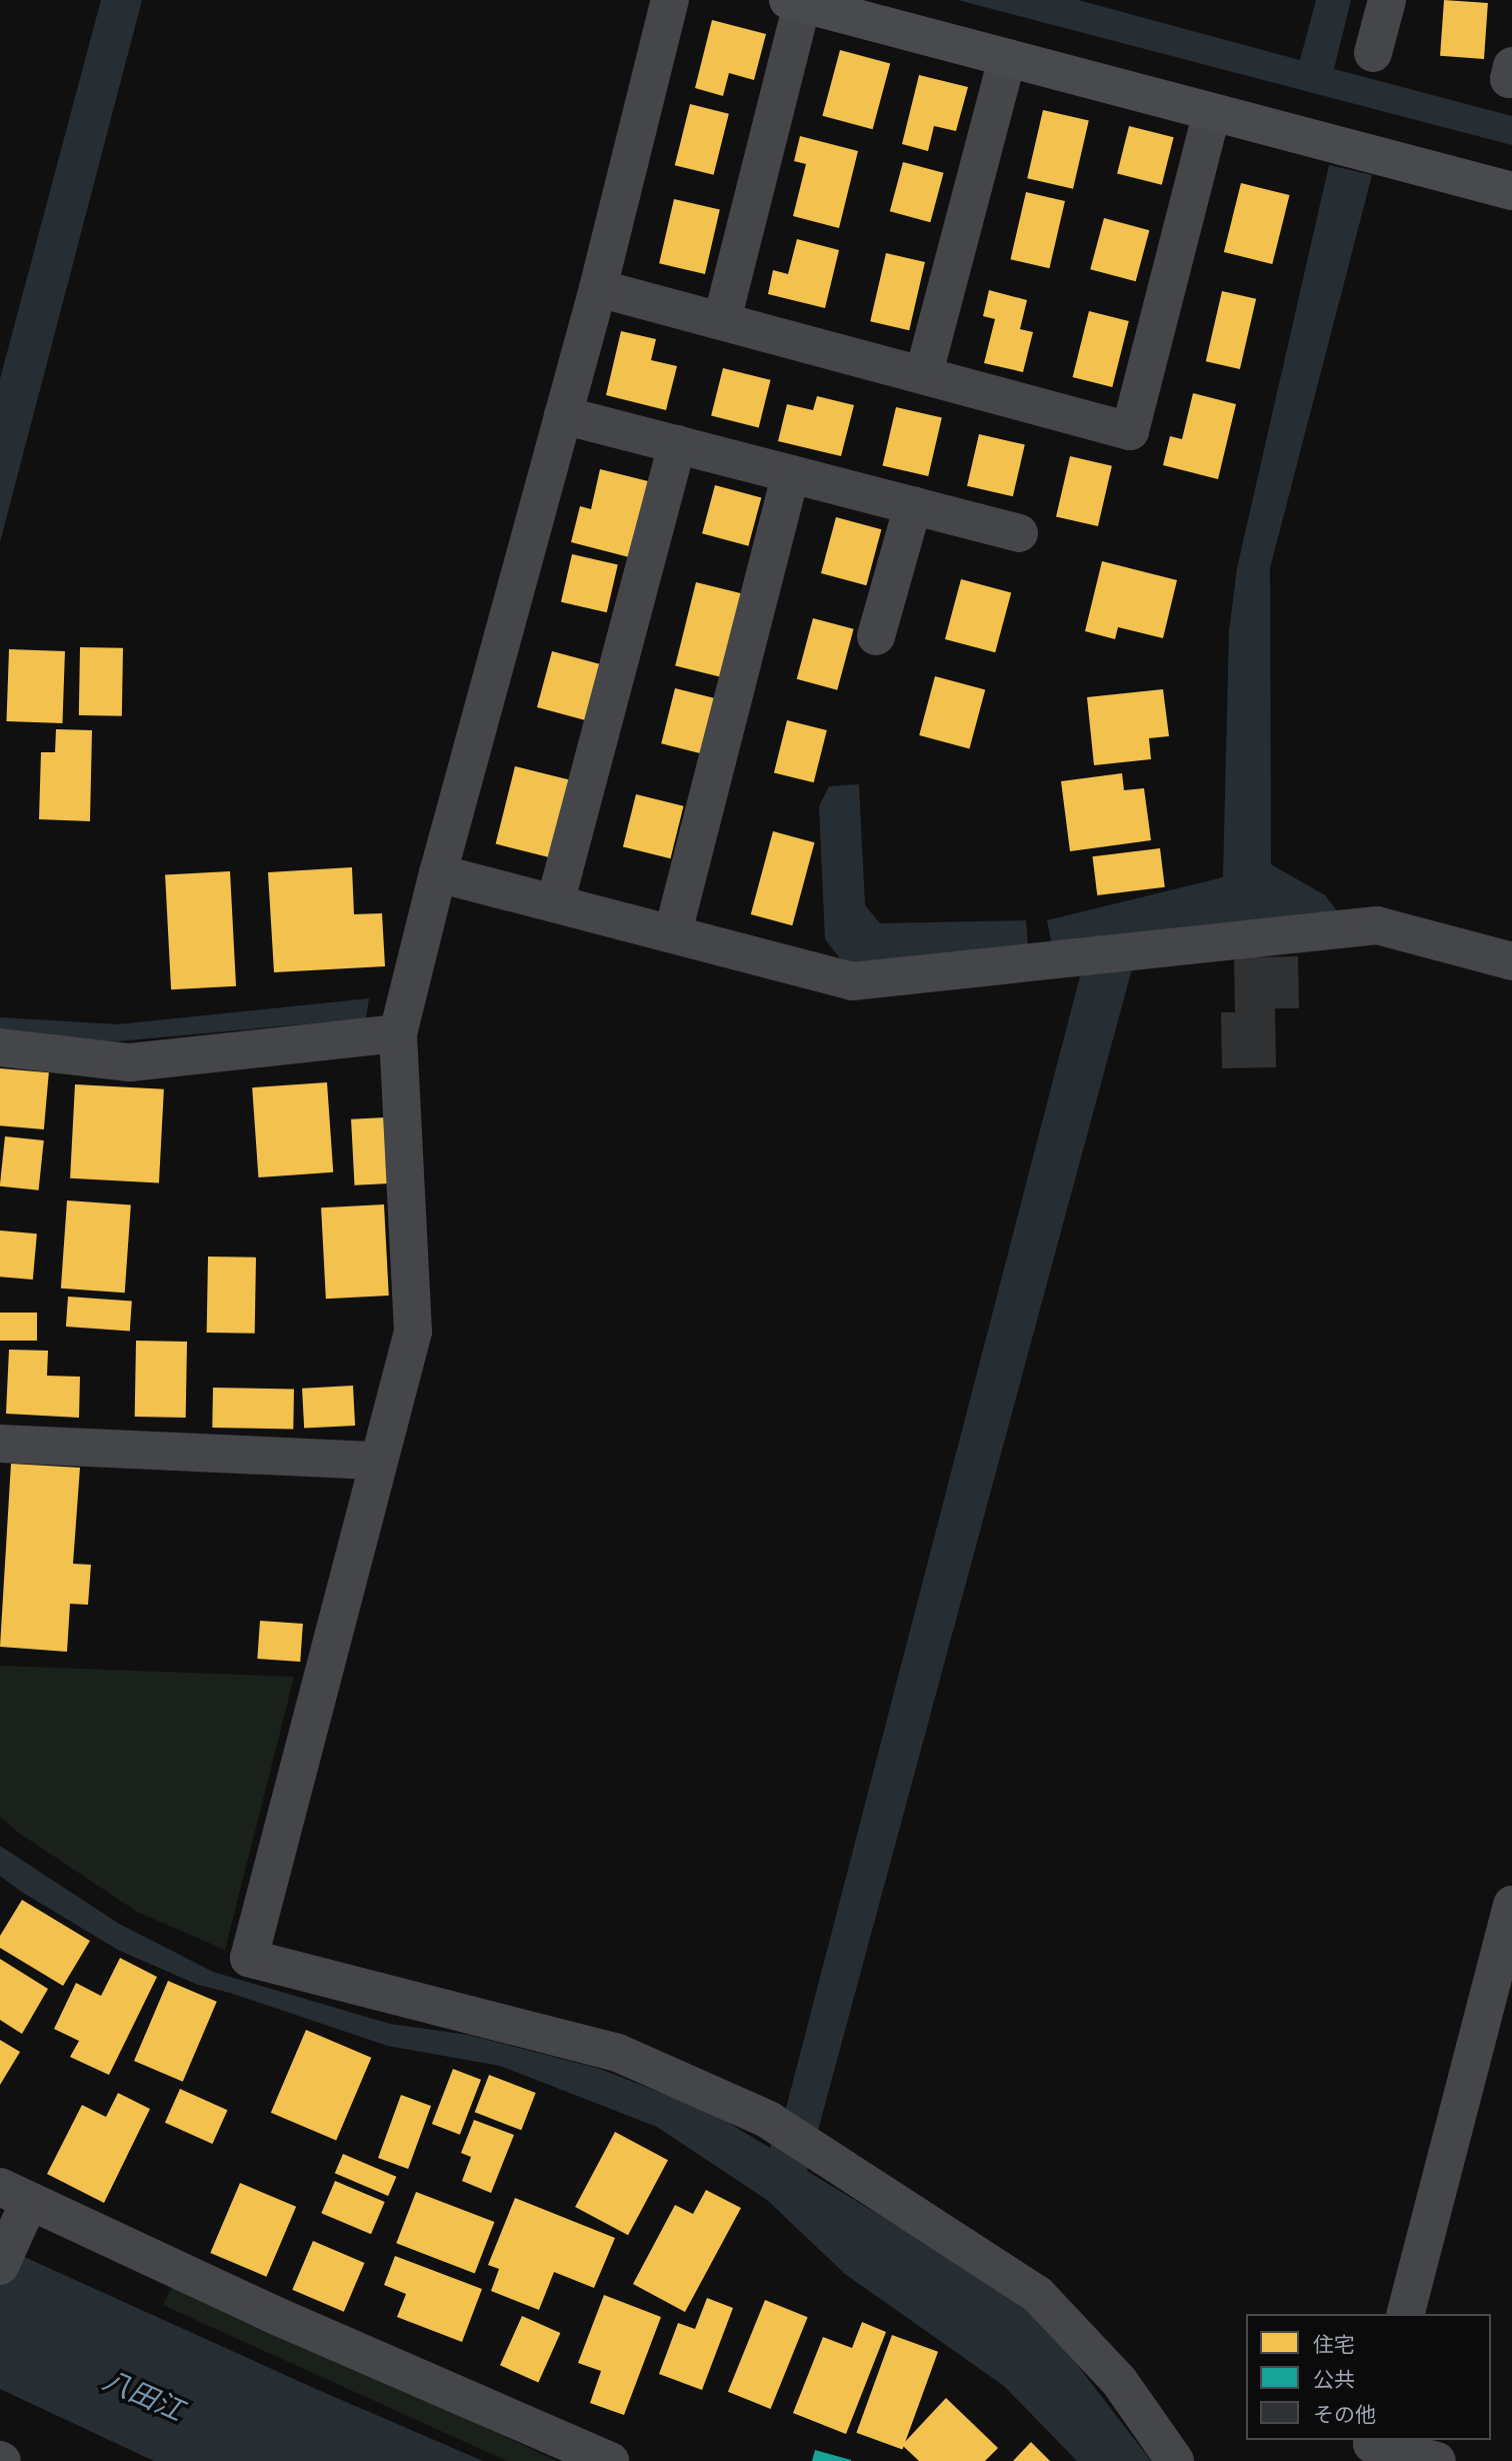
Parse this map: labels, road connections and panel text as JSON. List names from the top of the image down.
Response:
{
  "water": ["八田江"],
  "legend": ["住宅", "公共", "その他"]
}
